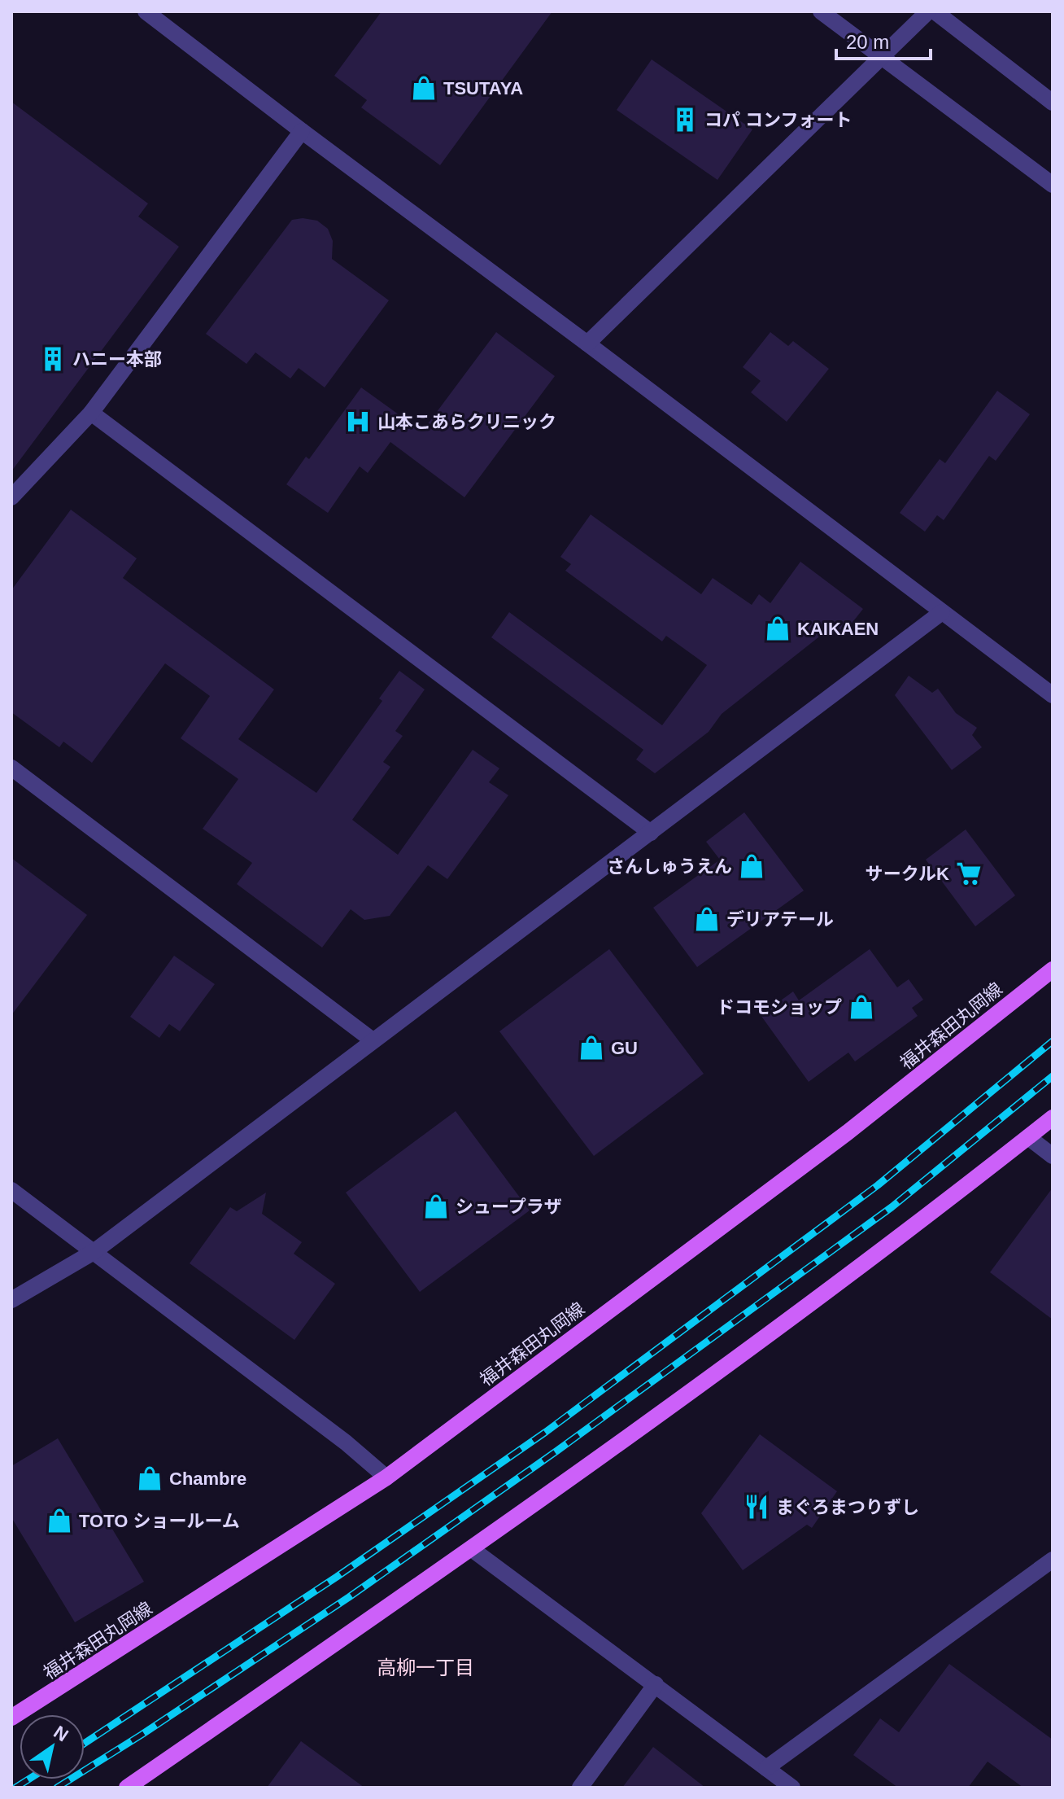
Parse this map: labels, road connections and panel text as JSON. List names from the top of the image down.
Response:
{
  "streets": {
    "main road": ["福井森田丸岡線"]
  },
  "districts": ["高柳一丁目"],
  "places": {
    "shop": [
      "TSUTAYA",
      "KAIKAEN",
      "さんしゅうえん",
      "デリアテール",
      "ドコモショップ",
      "GU",
      "シュープラザ",
      "Chambre",
      "TOTO ショールーム"
    ],
    "building": ["コパ コンフォート", "ハニー本部"],
    "hospital": ["山本こあらクリニック"],
    "supermarket": ["サークルK"],
    "restaurant": ["まぐろまつりずし"]
  },
  "scale_bar": "20 m",
  "north": "top right"
}
